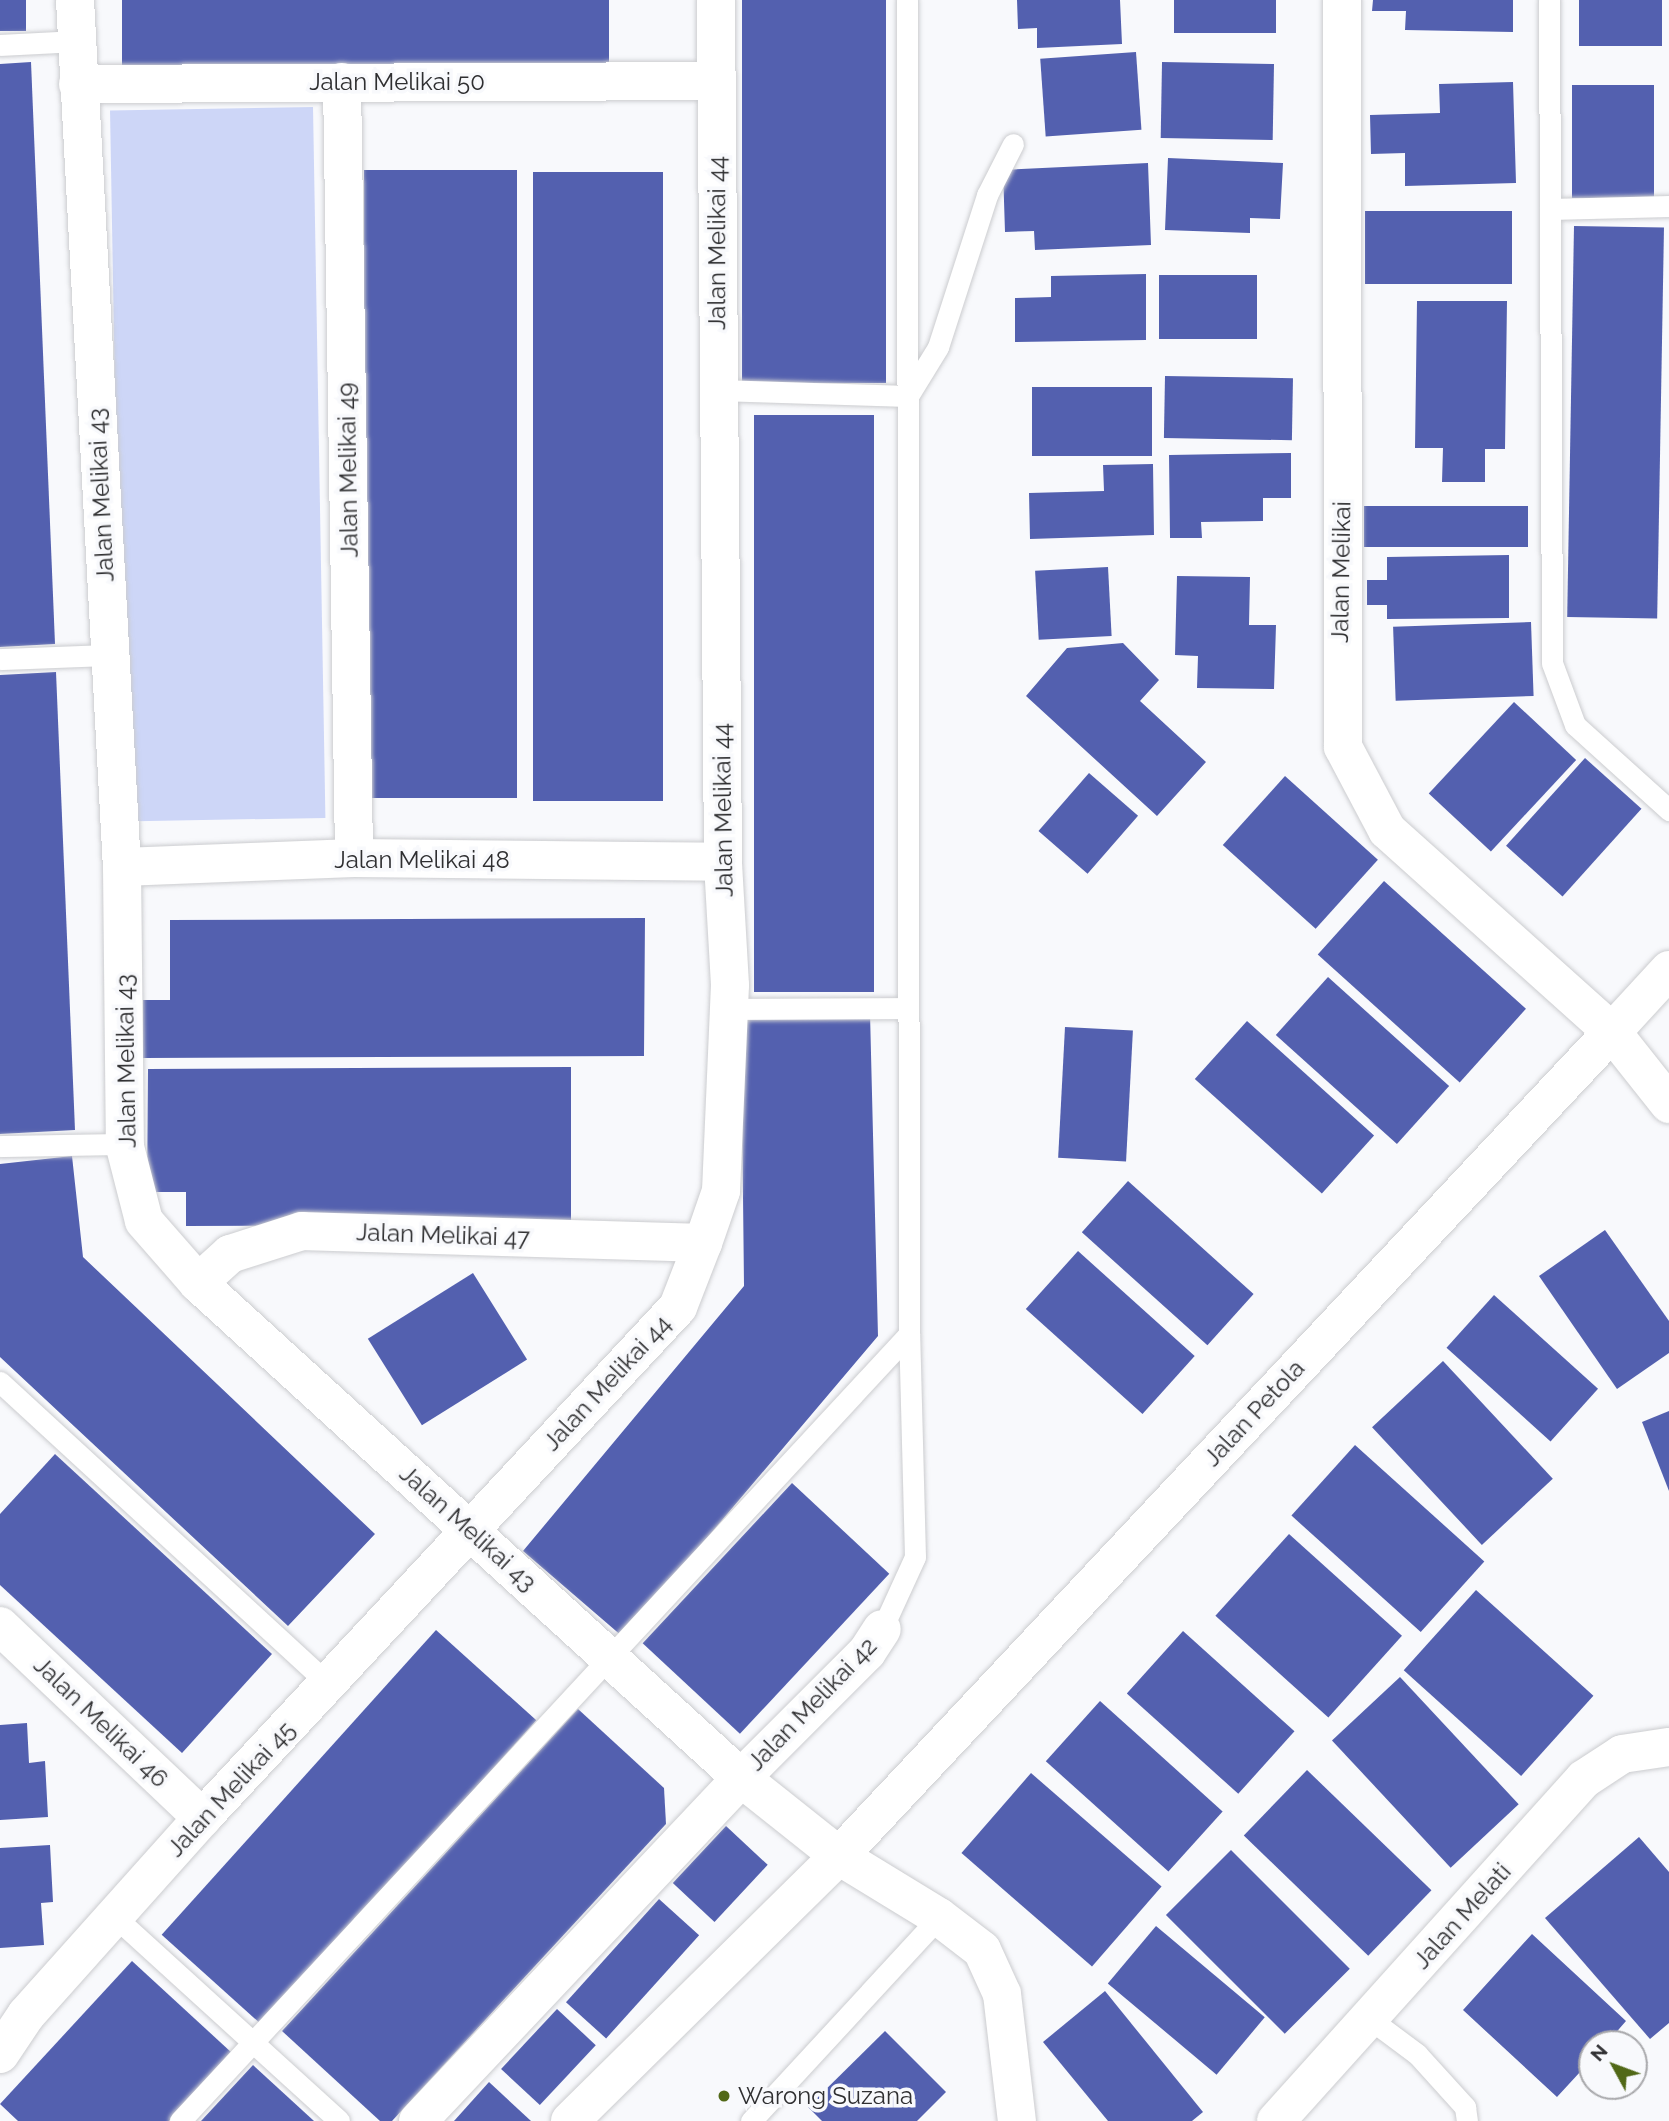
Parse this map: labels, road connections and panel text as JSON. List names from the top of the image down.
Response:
{
  "streets": {
    "street": [
      "Jalan Melikai 50",
      "Jalan Melikai 44",
      "Jalan Melikai 49",
      "Jalan Melikai 43",
      "Jalan Melikai",
      "Jalan Melikai 48",
      "Jalan Melikai 47",
      "Jalan Petola",
      "Jalan Melikai 42",
      "Jalan Melikai 46",
      "Jalan Melikai 45",
      "Jalan Melati"
    ]
  },
  "crossings": [
    ["Jalan Melikai 50", "Jalan Melikai 44"],
    ["Jalan Melikai 50", "Jalan Melikai 49"],
    ["Jalan Melikai 50", "Jalan Melikai 43"],
    ["Jalan Melikai 44", "Jalan Melikai 43"],
    ["Jalan Melikai 44", "Jalan Melikai 48"],
    ["Jalan Melikai 44", "Jalan Melikai 47"],
    ["Jalan Melikai 44", "Jalan Melikai 45"],
    ["Jalan Melikai 49", "Jalan Melikai 48"],
    ["Jalan Melikai 43", "Jalan Melikai 48"],
    ["Jalan Melikai 43", "Jalan Melikai 47"],
    ["Jalan Melikai 43", "Jalan Petola"],
    ["Jalan Melikai 43", "Jalan Melikai 42"],
    ["Jalan Melikai 43", "Jalan Melikai 45"],
    ["Jalan Melikai", "Jalan Petola"],
    ["Jalan Melikai 46", "Jalan Melikai 45"]
  ],
  "places": ["Warong Suzana"],
  "north": "top left"
}
